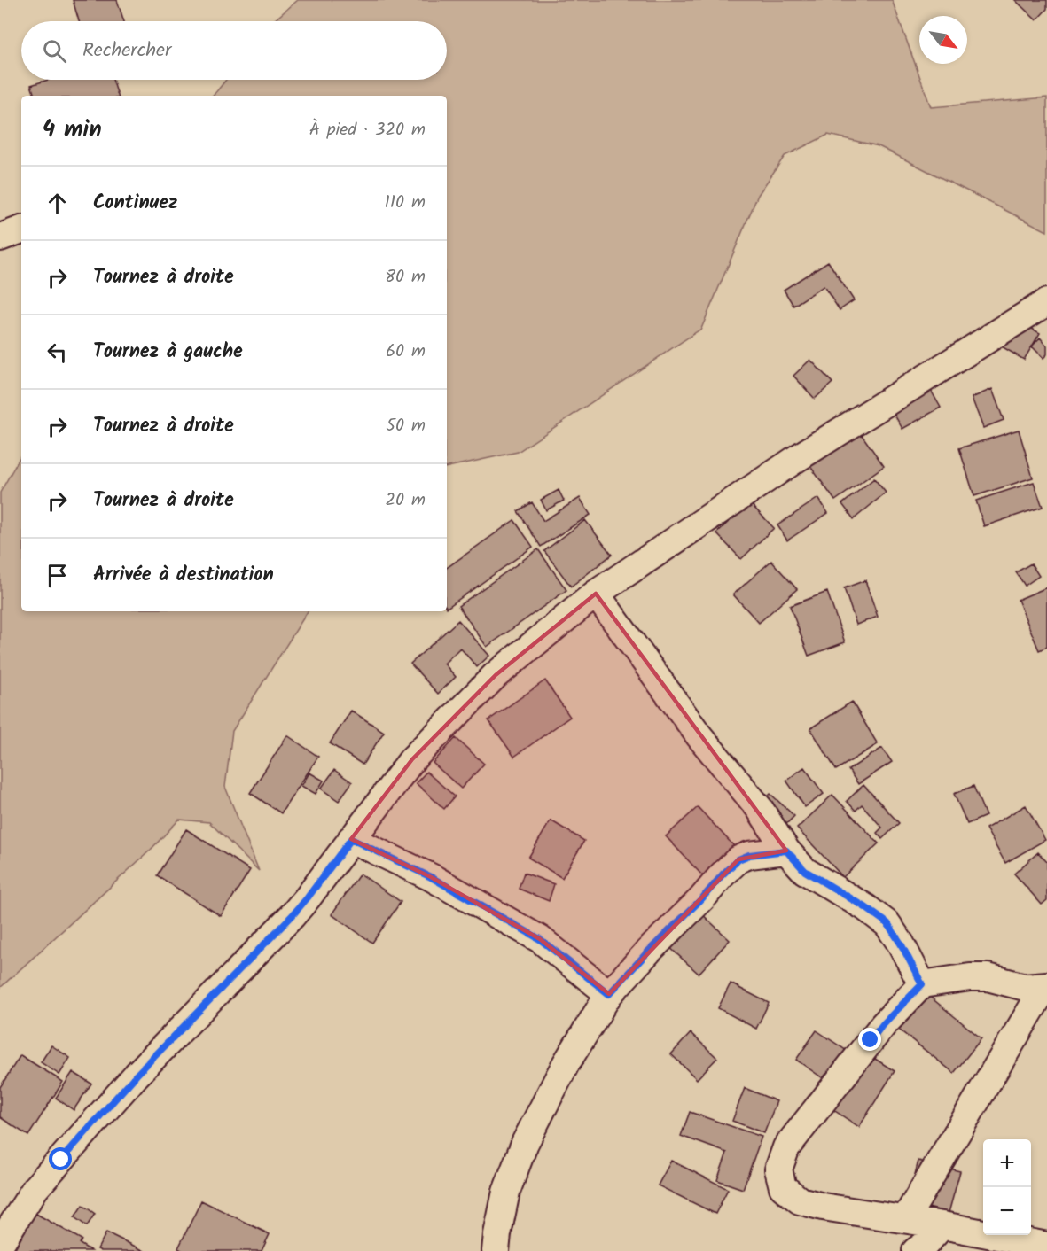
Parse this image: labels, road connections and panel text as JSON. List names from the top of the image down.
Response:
{
  "north": "bottom right",
  "page": {
    "search": "Rechercher",
    "heading": ["4 min", "À pied · 320 m"],
    "list": [
      ["Continuez", "110 m"],
      ["Tournez à droite", "80 m"],
      ["Tournez à gauche", "60 m"],
      ["Tournez à droite", "50 m"],
      ["Tournez à droite", "20 m"],
      "Arrivée à destination"
    ],
    "map_buttons": ["+", "−"]
  }
}
